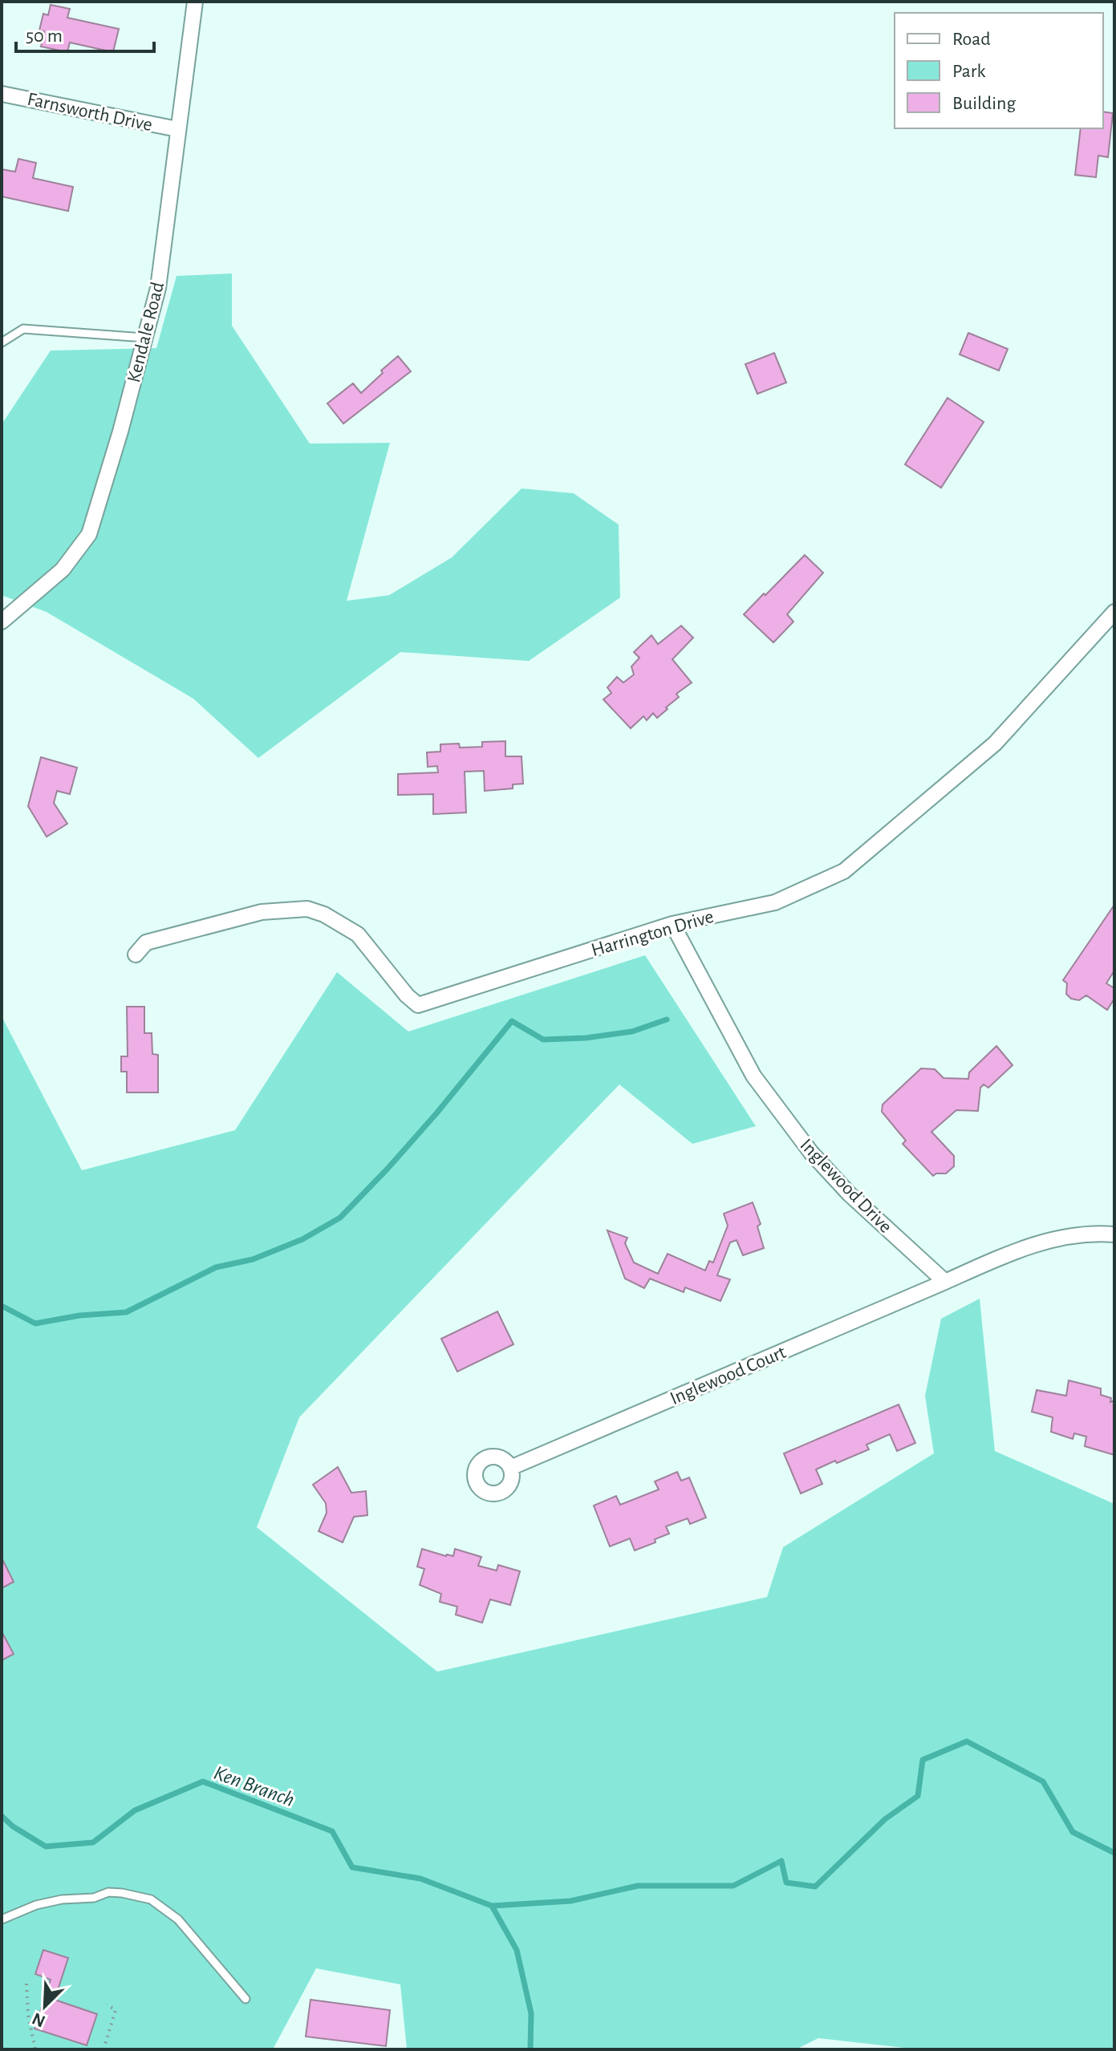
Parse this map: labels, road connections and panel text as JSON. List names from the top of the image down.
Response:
{
  "streets": {
    "street": [
      "Farnsworth Drive",
      "Kendale Road",
      "Harrington Drive",
      "Inglewood Drive",
      "Inglewood Court"
    ]
  },
  "crossings": [
    ["Farnsworth Drive", "Kendale Road"],
    ["Harrington Drive", "Inglewood Drive"],
    ["Inglewood Drive", "Inglewood Court"]
  ],
  "water": ["Ken Branch"],
  "legend": ["Road", "Park", "Building"],
  "scale_bar": "50 m",
  "north": "bottom left"
}
